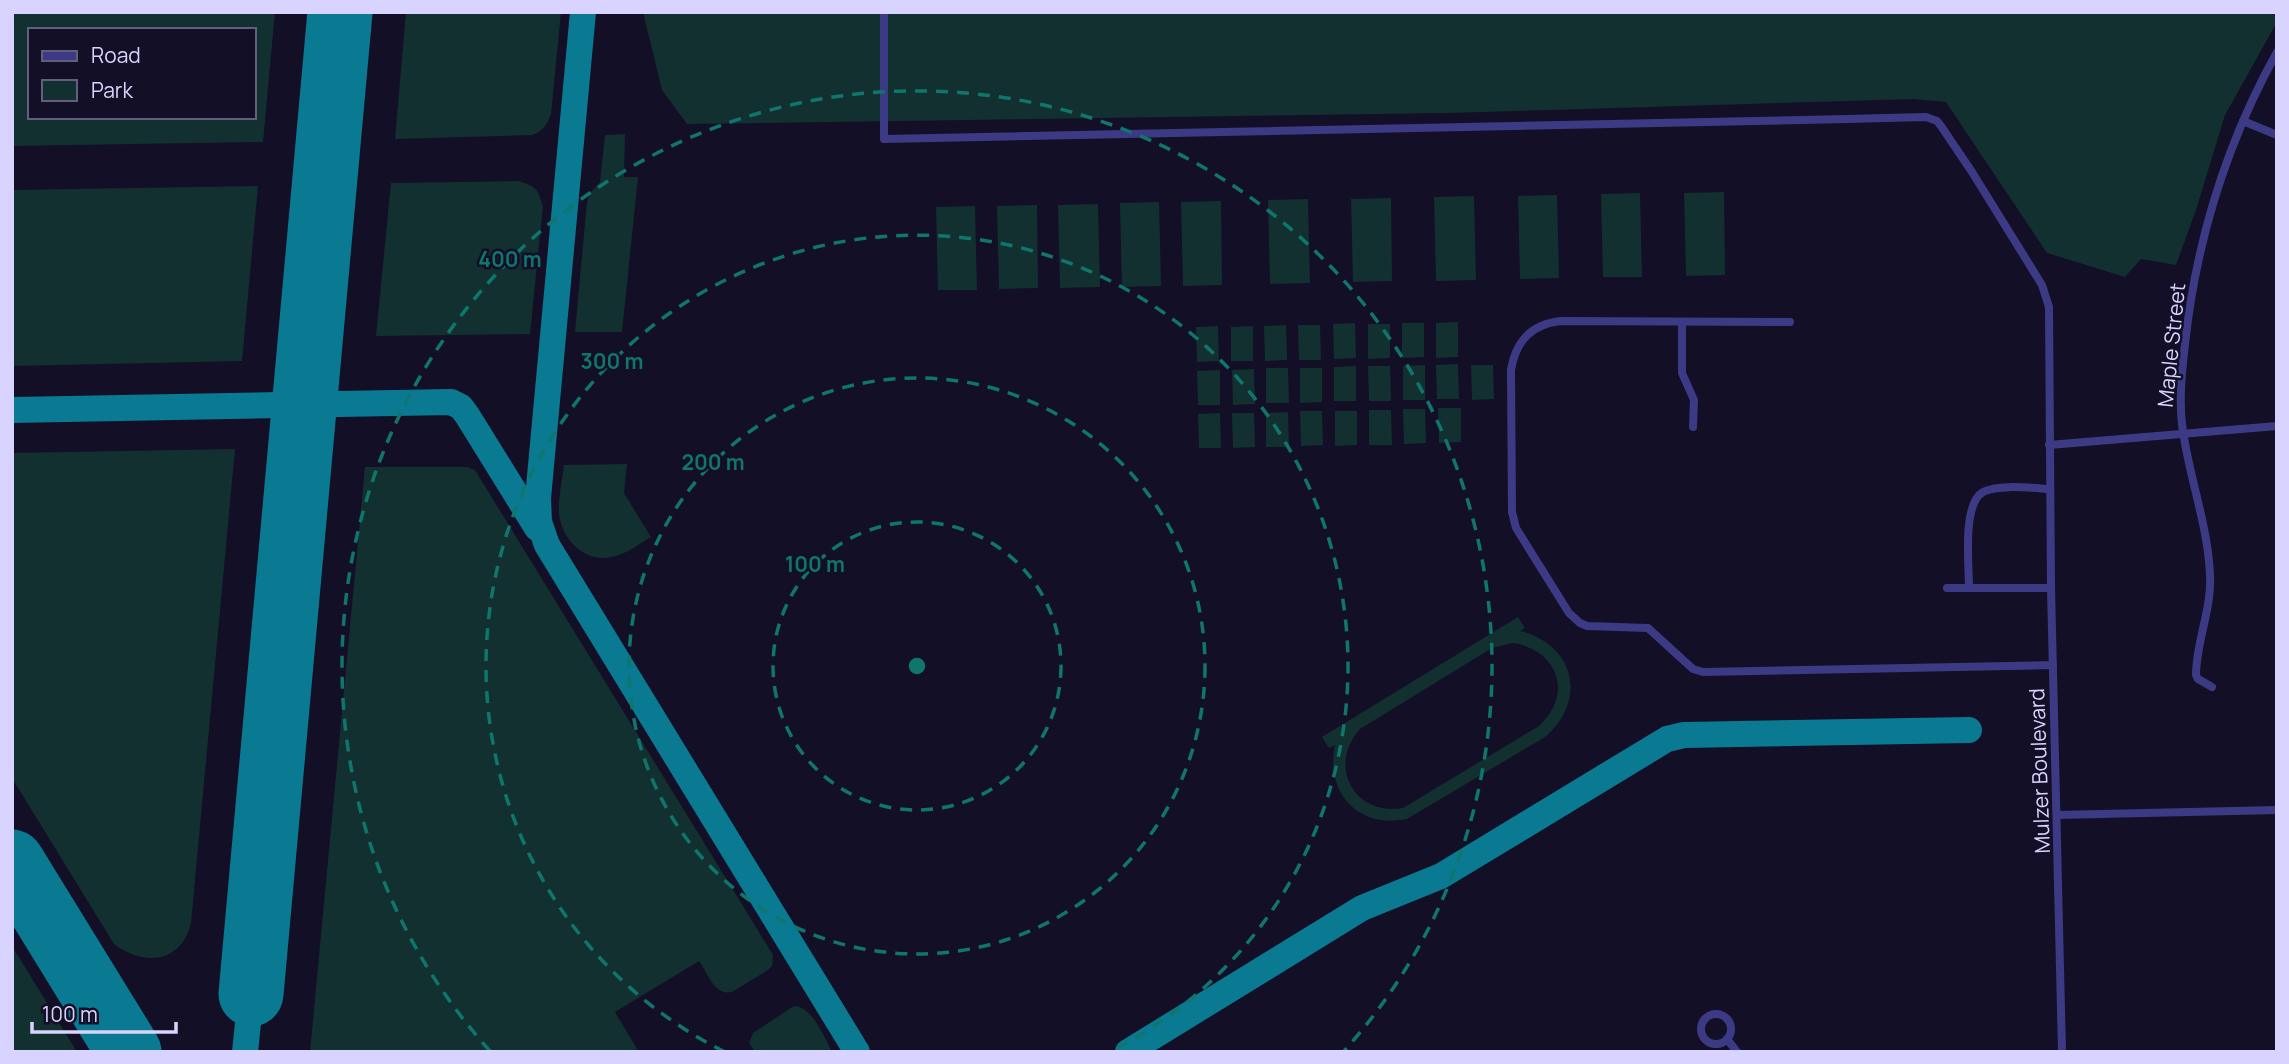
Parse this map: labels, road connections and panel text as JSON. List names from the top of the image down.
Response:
{
  "streets": {
    "street": ["Maple Street", "Mulzer Boulevard"]
  },
  "legend": ["Road", "Park"],
  "scale_bar": "100 m",
  "rings": [
    "400 m",
    "300 m",
    "200 m",
    "100 m"
  ]
}
